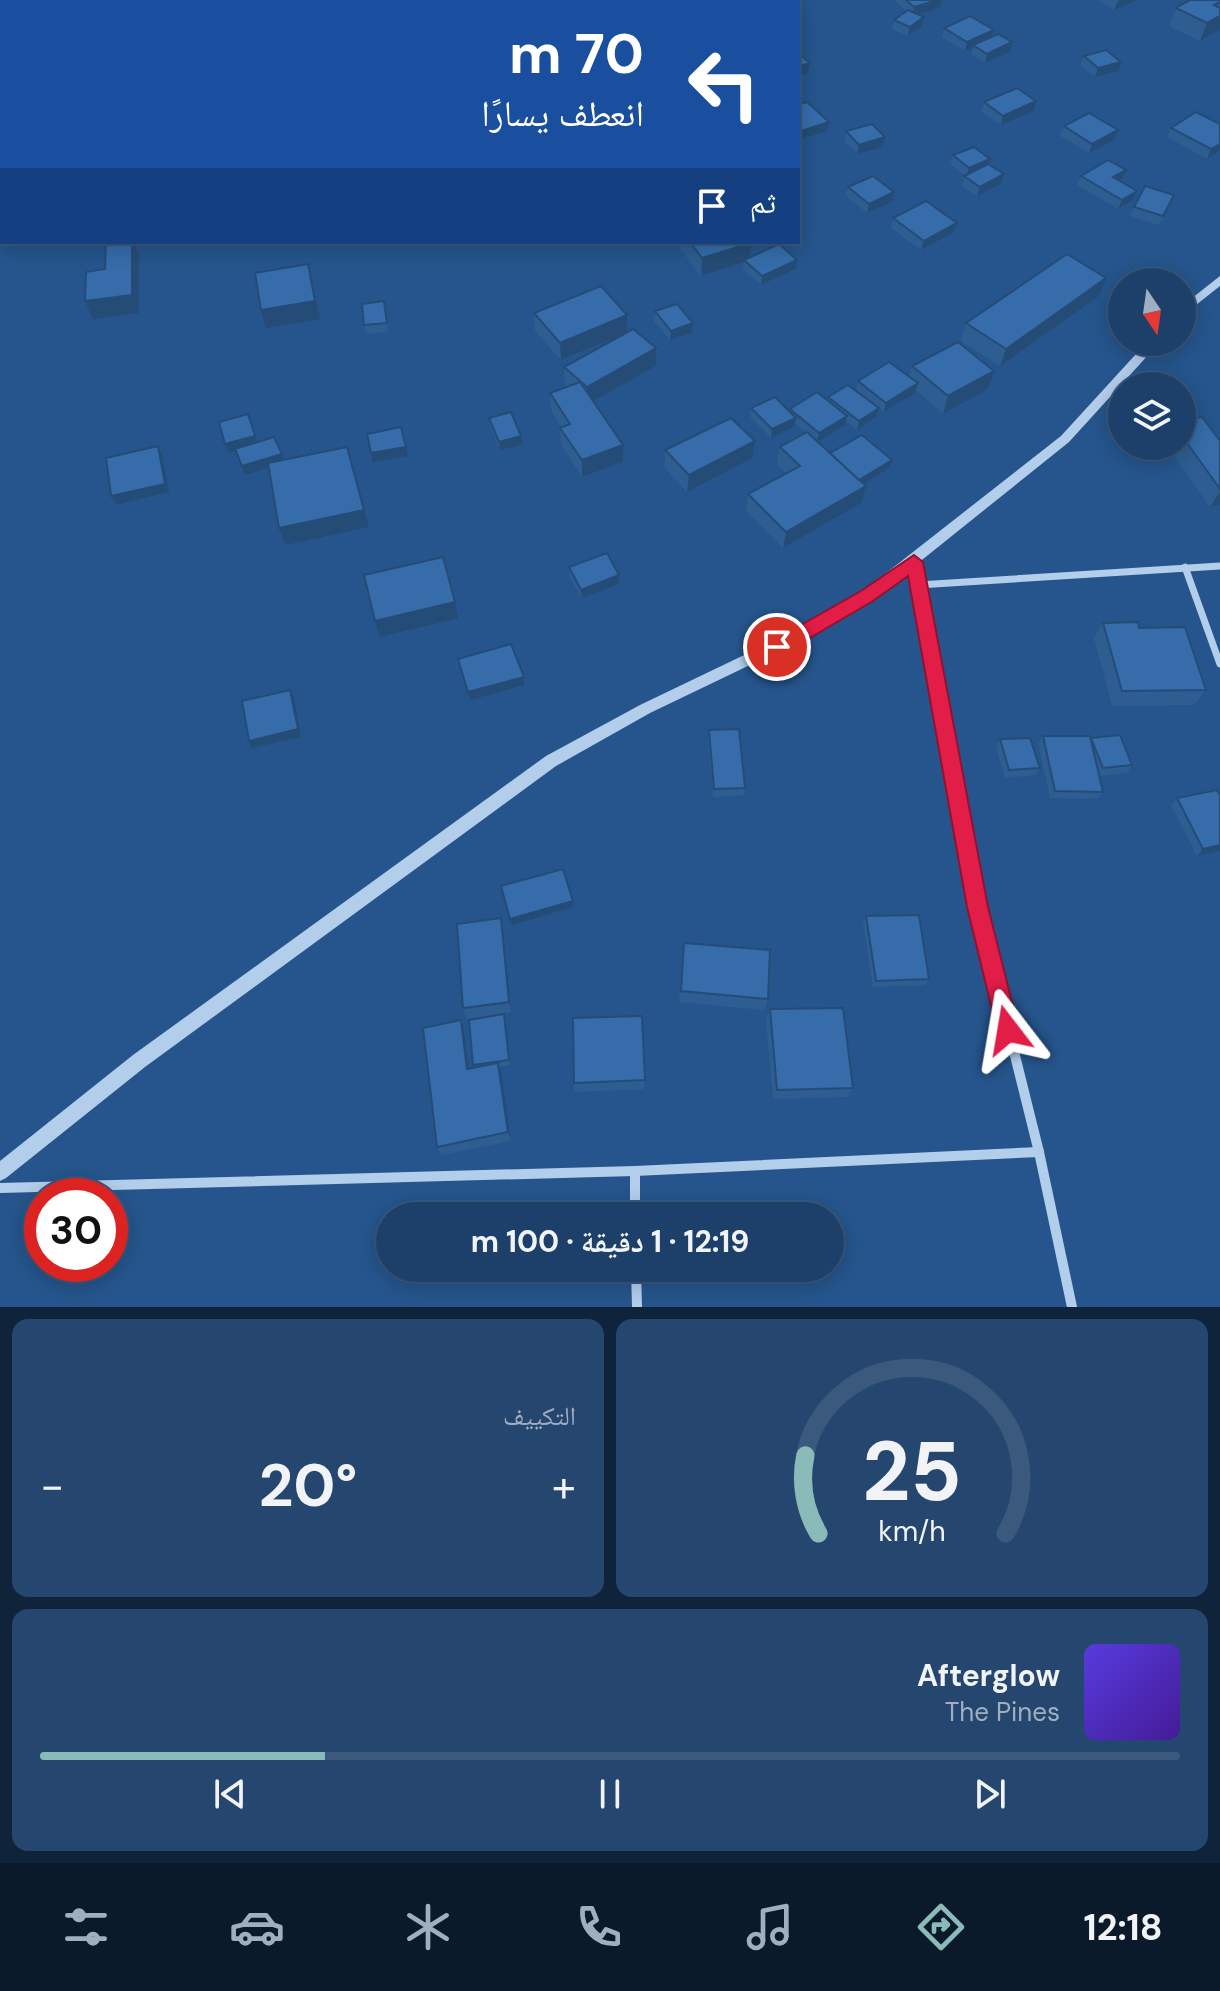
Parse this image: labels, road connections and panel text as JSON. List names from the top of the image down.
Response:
{
  "north": "bottom",
  "page": {
    "turn": ["70 m", "انعطف يسارًا"],
    "then": "ثم",
    "limit": "30",
    "trip": "12:19 · 1 دقيقة · 100 m",
    "tile": "التكييف",
    "heat": ["−", "20°", "+"],
    "song": ["Afterglow", "The Pines"],
    "tabs": "12:18",
    "gauge": ["25", "km/h"]
  }
}
